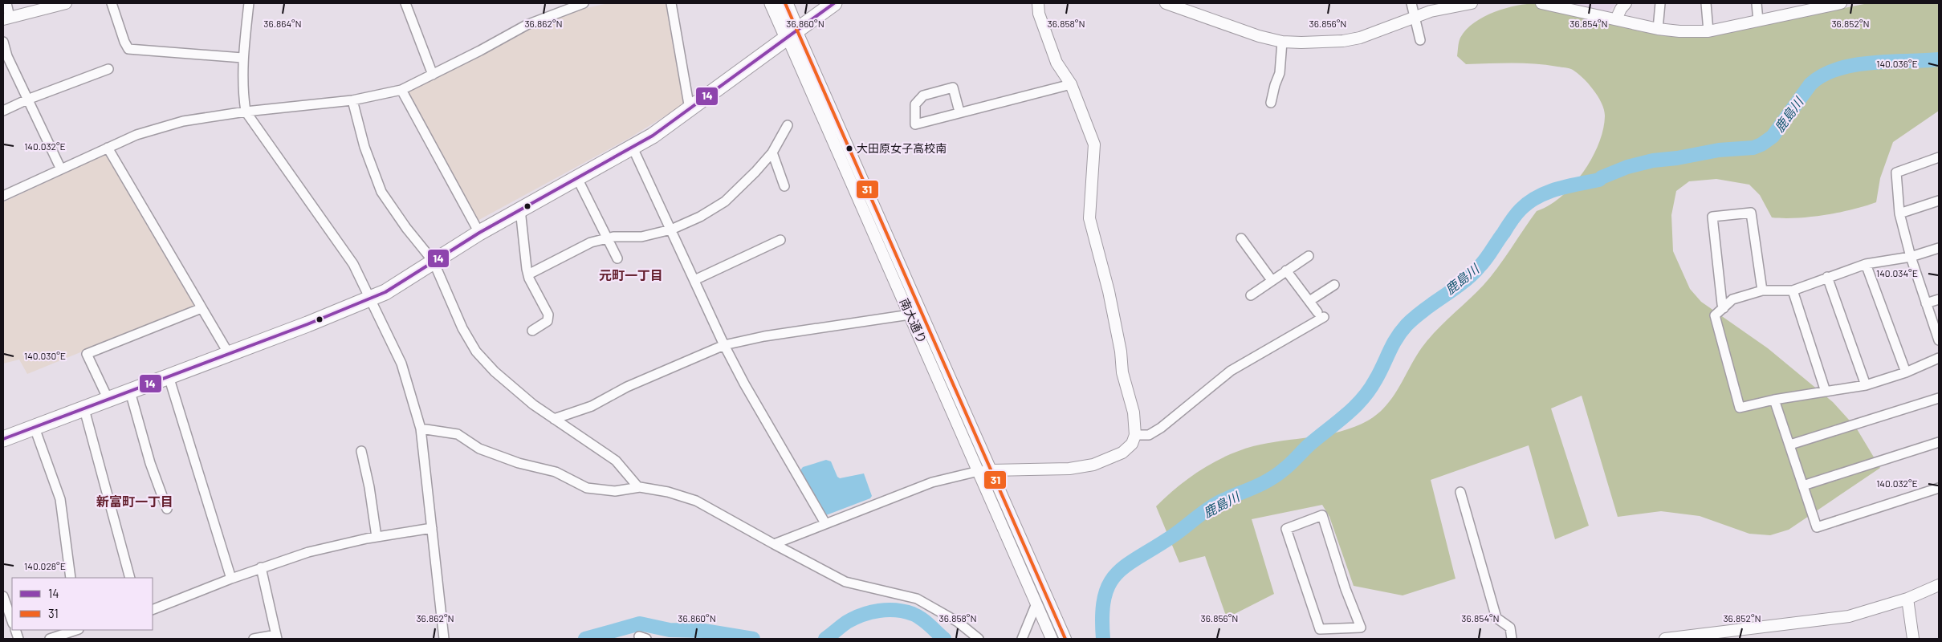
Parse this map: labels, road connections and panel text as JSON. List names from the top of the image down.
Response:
{
  "streets": {
    "highway": ["南大通り"]
  },
  "districts": ["元町一丁目", "新富町一丁目"],
  "water": ["鹿島川"],
  "places": ["大田原女子高校南"],
  "lines": ["transit line 14", "transit line 31"],
  "legend": ["14", "31"],
  "coordinates": [
    "36.864°N",
    "36.862°N",
    "36.860°N",
    "36.858°N",
    "36.852°N",
    "36.856°N",
    "36.854°N",
    "140.036°E",
    "140.032°E",
    "140.034°E",
    "140.030°E",
    "140.028°E"
  ]
}
